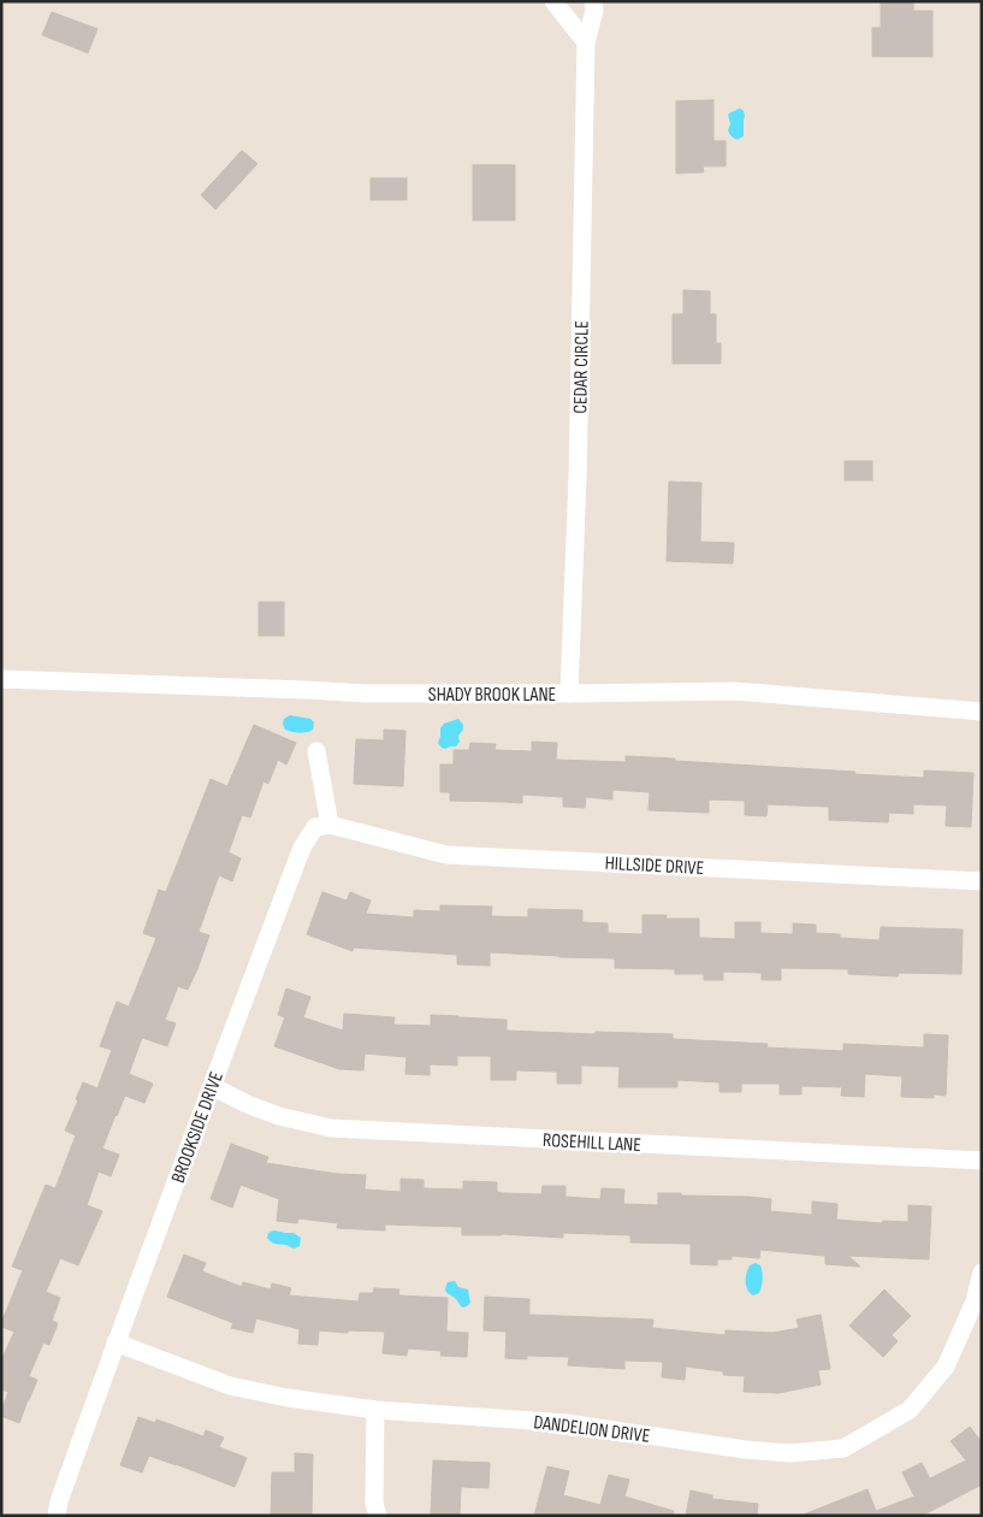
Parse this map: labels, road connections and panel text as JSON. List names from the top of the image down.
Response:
{
  "streets": {
    "street": [
      "CEDAR CIRCLE",
      "SHADY BROOK LANE",
      "HILLSIDE DRIVE",
      "BROOKSIDE DRIVE",
      "ROSEHILL LANE",
      "DANDELION DRIVE"
    ]
  },
  "crossings": [
    ["CEDAR CIRCLE", "SHADY BROOK LANE"],
    ["HILLSIDE DRIVE", "BROOKSIDE DRIVE"],
    ["BROOKSIDE DRIVE", "ROSEHILL LANE"],
    ["BROOKSIDE DRIVE", "DANDELION DRIVE"]
  ]
}
